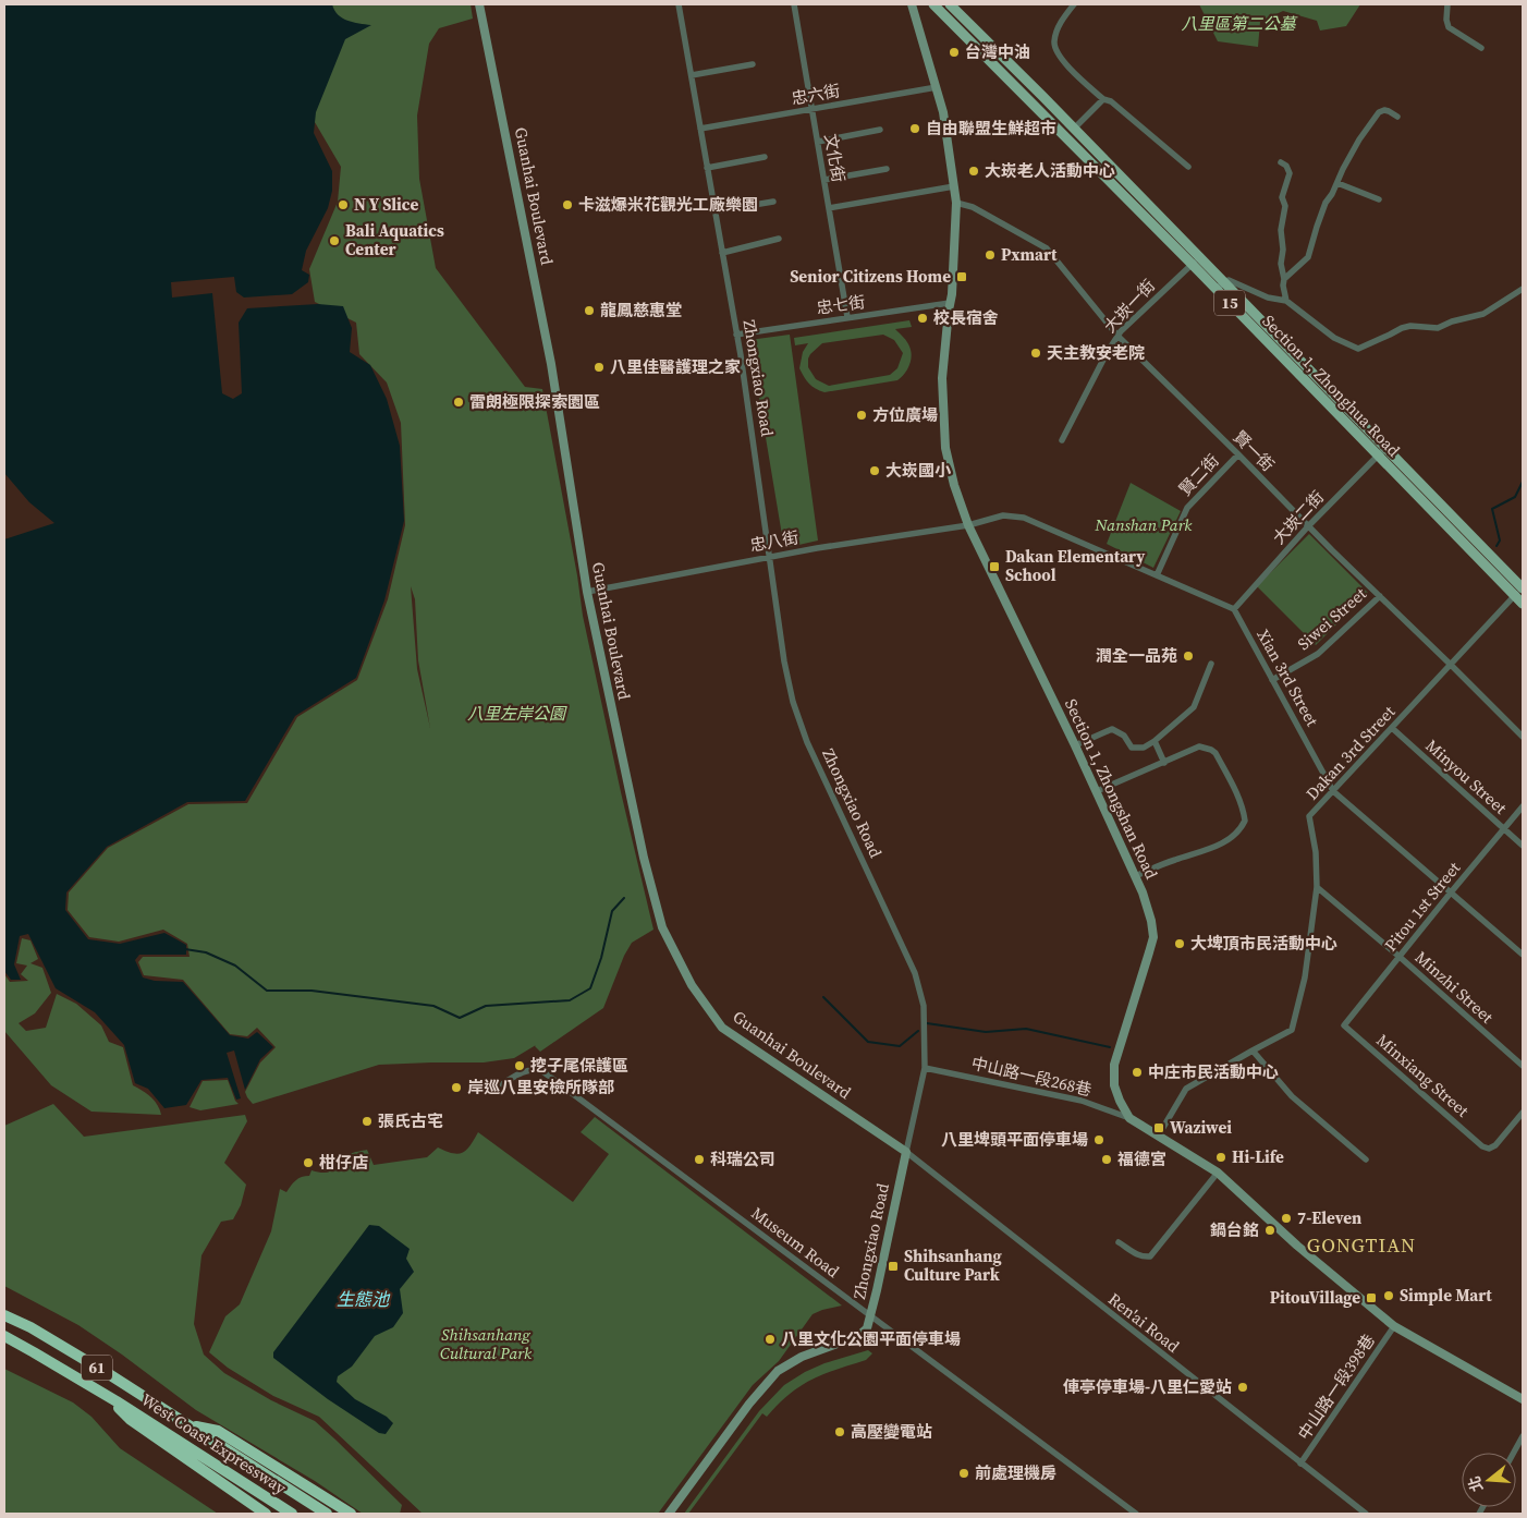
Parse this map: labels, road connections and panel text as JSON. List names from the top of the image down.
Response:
{
  "streets": {
    "highway": ["61", "West Coast Expressway"],
    "main road": ["15", "Section 1, Zhonghua Road"],
    "street": [
      "忠六街",
      "文化街",
      "Guanhai Boulevard",
      "忠七街",
      "大崁一街",
      "Zhongxiao Road",
      "賢一街",
      "賢二街",
      "大崁二街",
      "忠八街",
      "Siwei Street",
      "Xian 3rd Street",
      "Dakan 3rd Street",
      "Minyou Street",
      "Section 1, Zhongshan Road",
      "Pitou 1st Street",
      "Minzhi Street",
      "Minxiang Street",
      "中山路一段268巷",
      "Museum Road",
      "Ren'ai Road",
      "中山路一段398巷"
    ]
  },
  "crossings": [
    ["忠六街", "文化街"],
    ["忠六街", "Zhongxiao Road"],
    ["忠六街", "Section 1, Zhongshan Road"],
    ["文化街", "忠七街"],
    ["Guanhai Boulevard", "Zhongxiao Road"],
    ["Guanhai Boulevard", "忠八街"],
    ["Guanhai Boulevard", "Ren'ai Road"],
    ["忠七街", "Zhongxiao Road"],
    ["忠七街", "Section 1, Zhongshan Road"],
    ["大崁一街", "Section 1, Zhonghua Road"],
    ["大崁一街", "賢一街"],
    ["Zhongxiao Road", "忠八街"],
    ["Zhongxiao Road", "中山路一段268巷"],
    ["Zhongxiao Road", "Museum Road"],
    ["Zhongxiao Road", "Ren'ai Road"],
    ["Section 1, Zhonghua Road", "大崁二街"],
    ["Section 1, Zhonghua Road", "Dakan 3rd Street"],
    ["賢一街", "賢二街"],
    ["賢一街", "大崁二街"],
    ["賢一街", "Siwei Street"],
    ["賢一街", "Dakan 3rd Street"],
    ["賢一街", "Section 1, Zhongshan Road"],
    ["大崁二街", "Xian 3rd Street"],
    ["忠八街", "Section 1, Zhongshan Road"],
    ["Siwei Street", "Xian 3rd Street"],
    ["Xian 3rd Street", "Dakan 3rd Street"],
    ["Xian 3rd Street", "Pitou 1st Street"],
    ["Dakan 3rd Street", "Minyou Street"],
    ["Dakan 3rd Street", "Minzhi Street"],
    ["Minyou Street", "Pitou 1st Street"],
    ["Section 1, Zhongshan Road", "中山路一段268巷"],
    ["Pitou 1st Street", "Minzhi Street"],
    ["Pitou 1st Street", "Minxiang Street"],
    ["Ren'ai Road", "中山路一段398巷"],
    ["61", "West Coast Expressway"]
  ],
  "districts": ["GONGTIAN"],
  "water": ["生態池"],
  "parks": [
    "八里區第二公墓",
    "Nanshan Park",
    "八里左岸公園",
    "Shihsanhang Cultural Park"
  ],
  "places": {
    "other": [
      "台灣中油",
      "自由聯盟生鮮超市",
      "大崁老人活動中心",
      "N Y Slice",
      "卡滋爆米花觀光工廠樂園",
      "Bali Aquatics Center",
      "Pxmart",
      "龍鳳慈惠堂",
      "校長宿舍",
      "天主教安老院",
      "八里佳醫護理之家",
      "雷朗極限探索園區",
      "方位廣場",
      "大崁國小",
      "潤全一品苑",
      "大埤頂市民活動中心",
      "挖子尾保護區",
      "中庄市民活動中心",
      "岸巡八里安檢所隊部",
      "張氏古宅",
      "八里埤頭平面停車場",
      "Hi-Life",
      "科瑞公司",
      "福德宮",
      "柑仔店",
      "7-Eleven",
      "鍋台銘",
      "Simple Mart",
      "八里文化公園平面停車場",
      "俥亭停車場-八里仁愛站",
      "高壓變電站",
      "前處理機房"
    ],
    "transit": [
      "Senior Citizens Home",
      "Dakan Elementary School",
      "Waziwei",
      "Shihsanhang Culture Park",
      "PitouVillage"
    ]
  },
  "north": "left"
}
